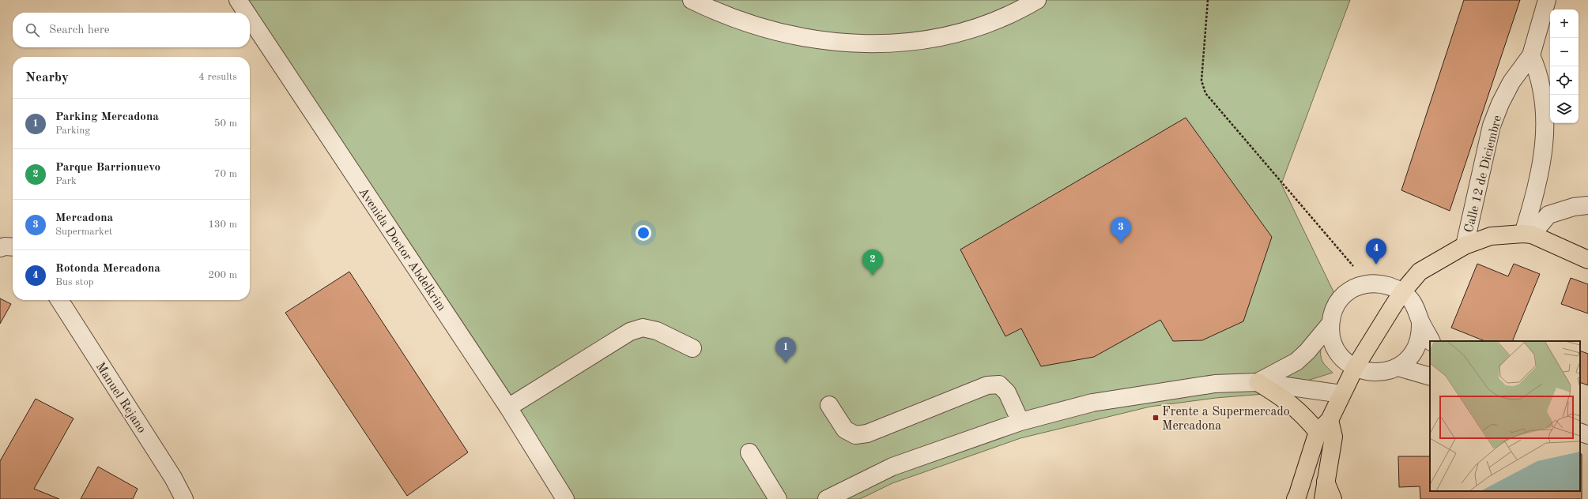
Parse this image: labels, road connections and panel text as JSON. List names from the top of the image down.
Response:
{
  "streets": {
    "street": ["Calle 12 de Diciembre", "Avenida Doctor Abdelkrim", "Manuel Rejano"]
  },
  "places": {
    "transit": ["Frente a Supermercado Mercadona"]
  },
  "page": {
    "map_buttons": ["+", "−"],
    "search": "Search here",
    "heading": ["Nearby", "4 results"],
    "list": [
      {
        "mark": "1",
        "name": "Parking Mercadona",
        "note": "Parking",
        "value": "50 m"
      },
      {
        "mark": "2",
        "name": "Parque Barrionuevo",
        "note": "Park",
        "value": "70 m"
      },
      {
        "mark": "3",
        "name": "Mercadona",
        "note": "Supermarket",
        "value": "130 m"
      },
      {
        "mark": "4",
        "name": "Rotonda Mercadona",
        "note": "Bus stop",
        "value": "200 m"
      }
    ],
    "pins": [
      "3",
      "4",
      "2",
      "1"
    ]
  }
}
